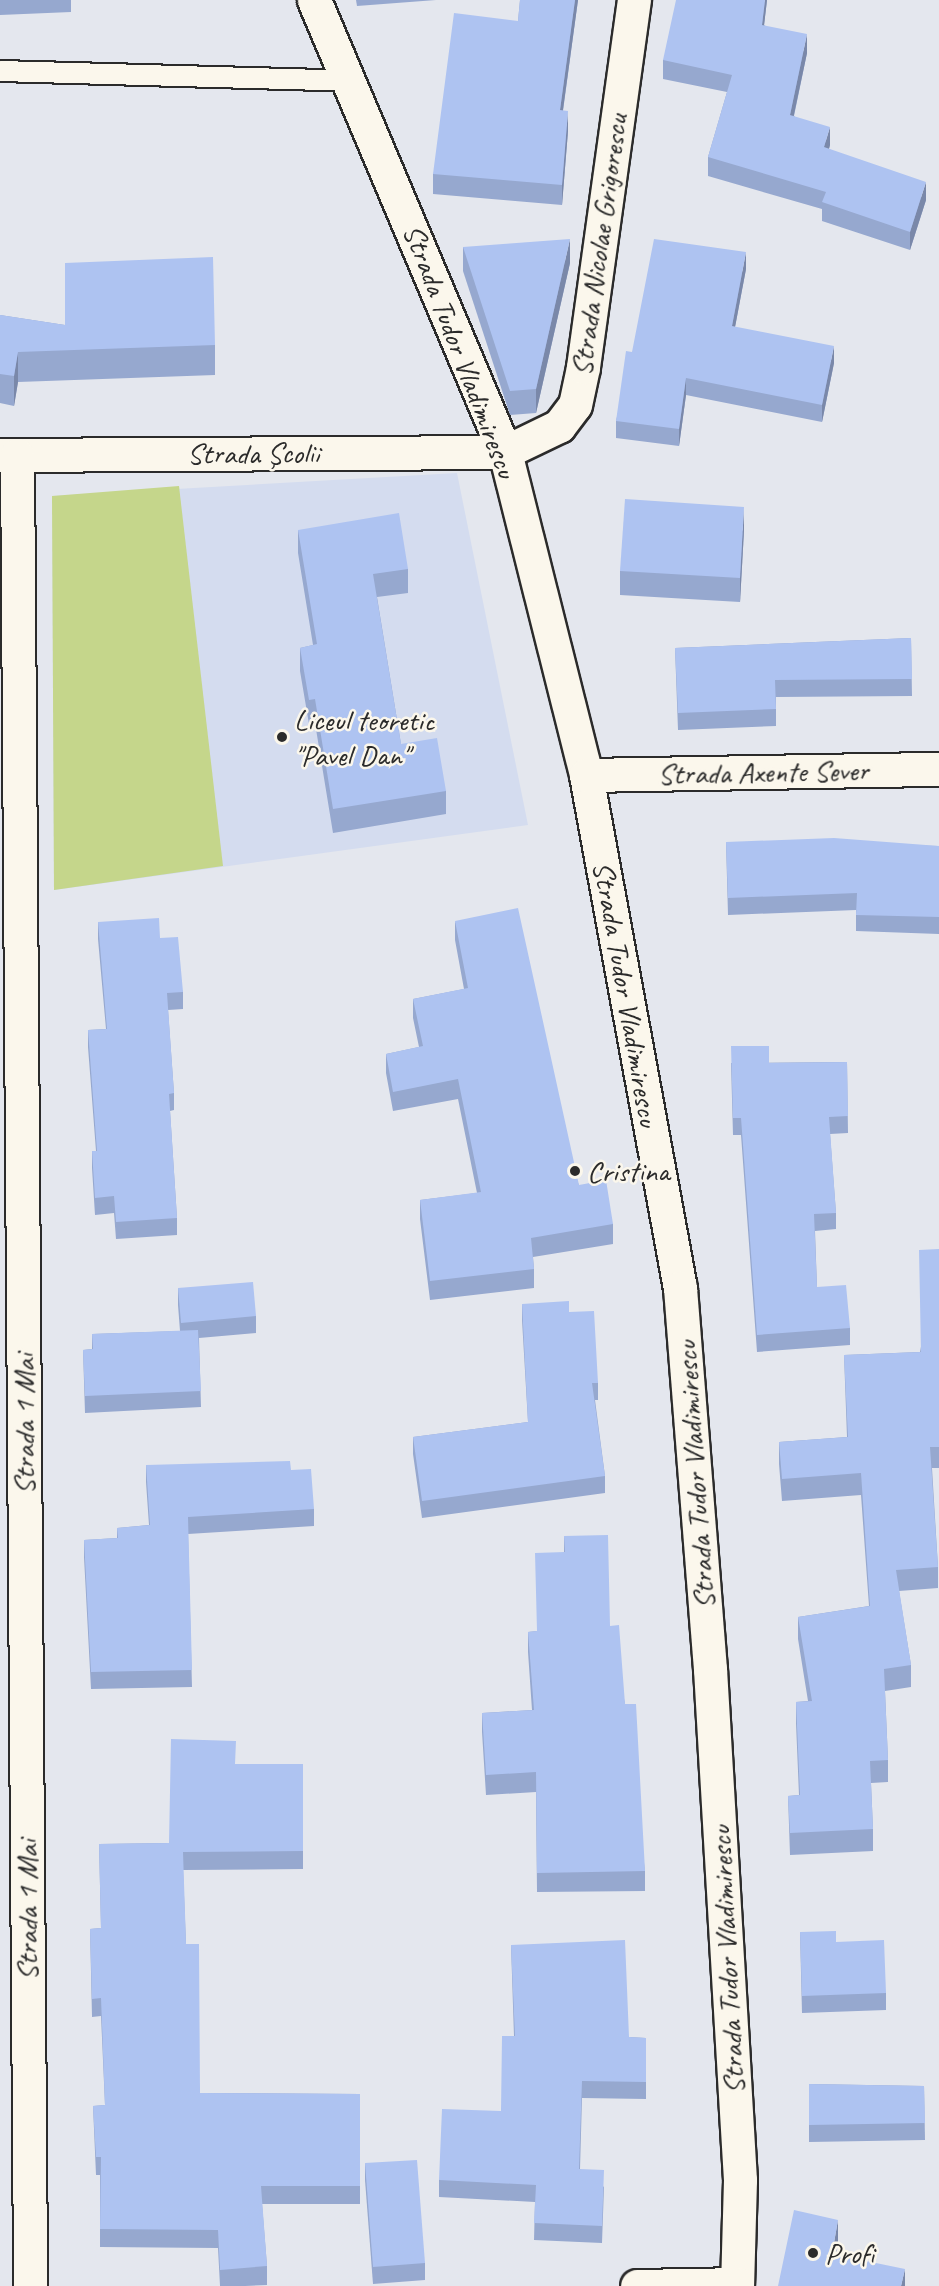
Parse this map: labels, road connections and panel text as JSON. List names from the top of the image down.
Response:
{
  "streets": {
    "street": [
      "Strada Nicolae Grigorescu",
      "Strada Tudor Vladimirescu",
      "Strada Școlii",
      "Strada Axente Sever",
      "Strada 1 Mai"
    ]
  },
  "crossings": [
    ["Strada Nicolae Grigorescu", "Strada Tudor Vladimirescu"],
    ["Strada Nicolae Grigorescu", "Strada Școlii"],
    ["Strada Tudor Vladimirescu", "Strada Școlii"],
    ["Strada Tudor Vladimirescu", "Strada Axente Sever"],
    ["Strada Școlii", "Strada 1 Mai"]
  ],
  "places": ["Liceul teoretic \"Pavel Dan\"", "Cristina", "Profi"]
}
